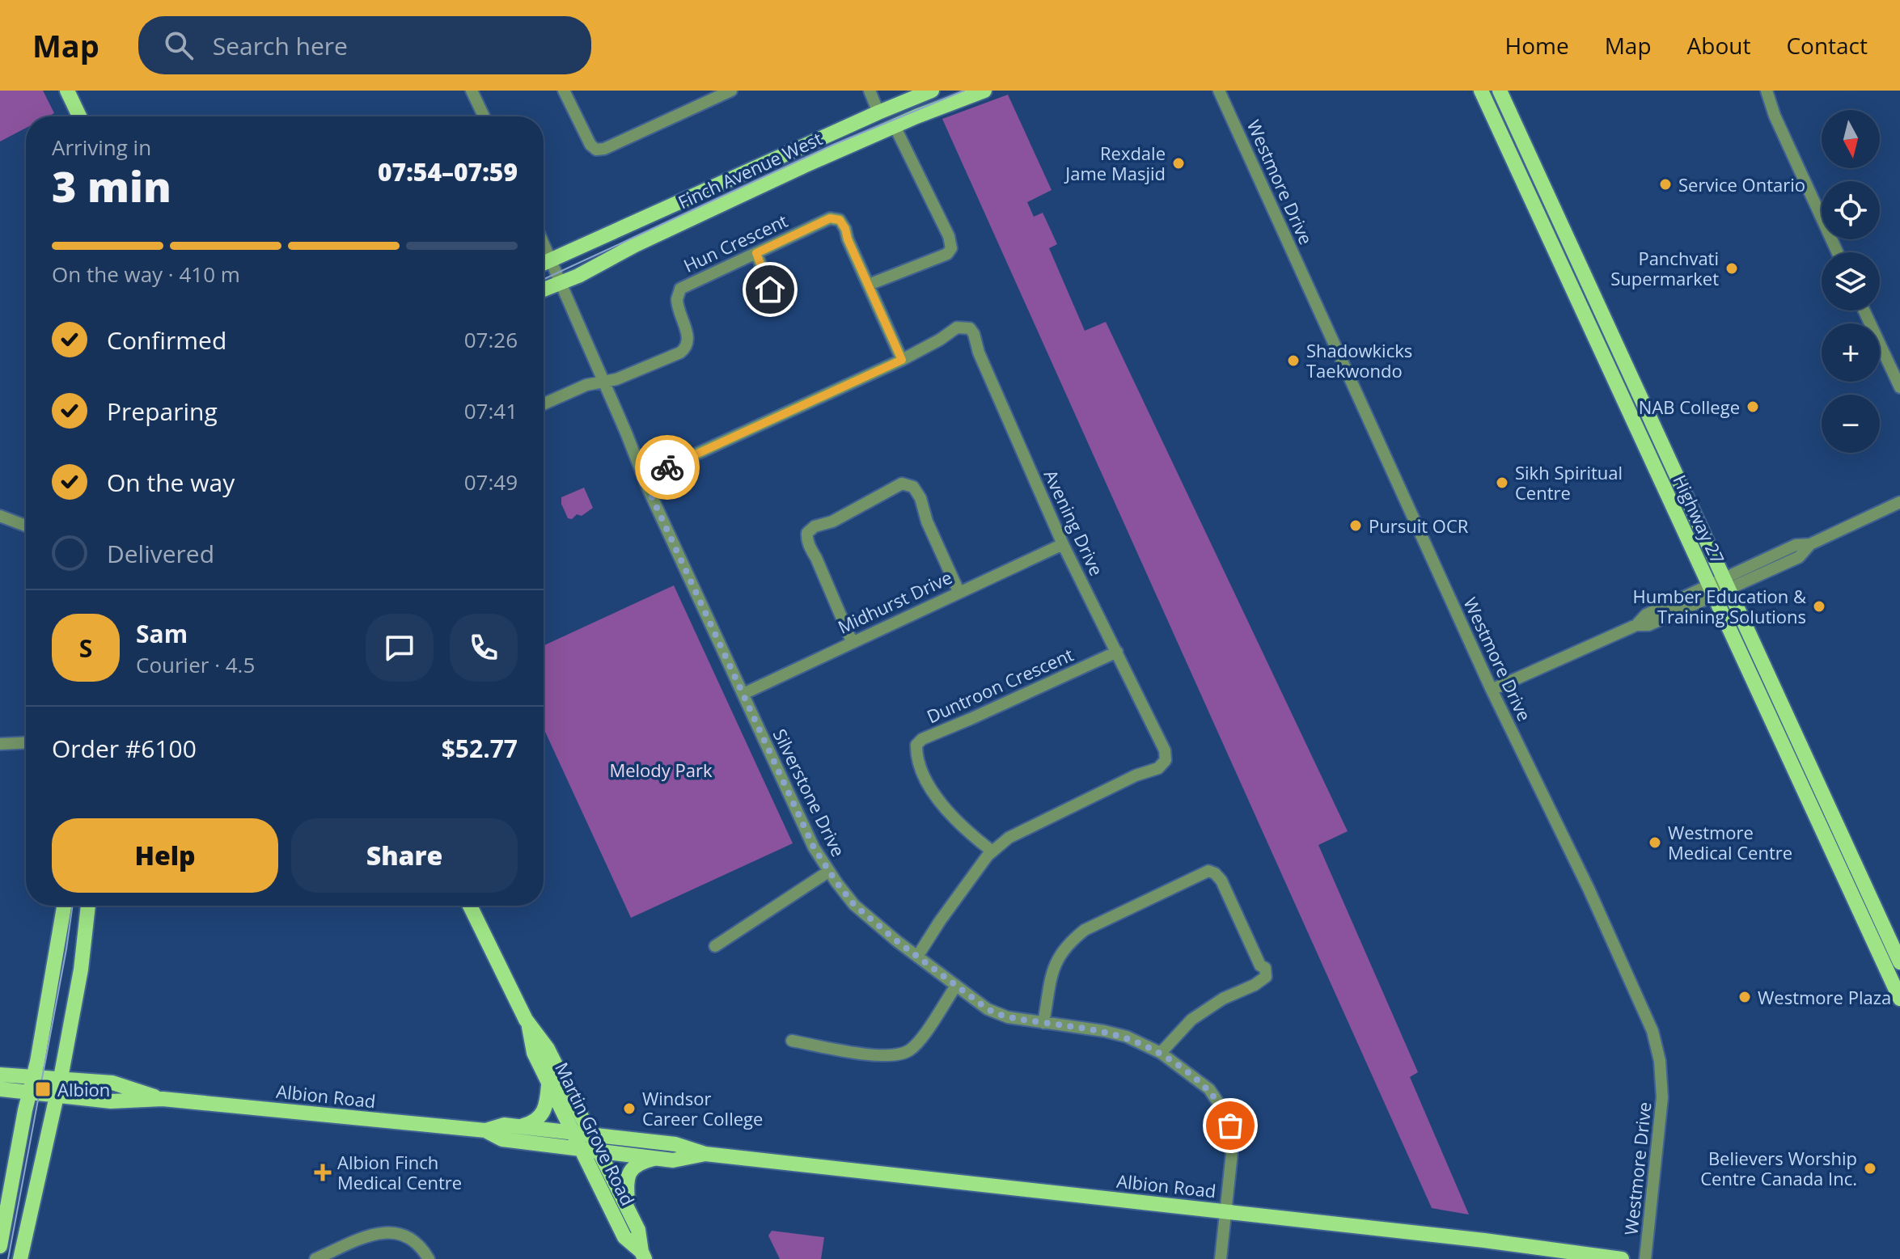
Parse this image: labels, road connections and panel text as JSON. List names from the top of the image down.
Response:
{
  "streets": {
    "main road": [
      "Finch Avenue West",
      "Highway 27",
      "Albion Road",
      "Martin Grove Road"
    ],
    "street": [
      "Westmore Drive",
      "Hun Crescent",
      "Avening Drive",
      "Midhurst Drive",
      "Duntroon Crescent",
      "Silverstone Drive"
    ]
  },
  "crossings": [
    ["Finch Avenue West", "Silverstone Drive"],
    ["Hun Crescent", "Avening Drive"],
    ["Hun Crescent", "Silverstone Drive"],
    ["Avening Drive", "Midhurst Drive"],
    ["Avening Drive", "Duntroon Crescent"],
    ["Avening Drive", "Silverstone Drive"],
    ["Midhurst Drive", "Silverstone Drive"],
    ["Silverstone Drive", "Albion Road"],
    ["Albion Road", "Martin Grove Road"]
  ],
  "parks": ["Melody Park"],
  "places": {
    "other": [
      "Rexdale Jame Masjid",
      "Service Ontario",
      "Panchvati Supermarket",
      "Shadowkicks Taekwondo",
      "NAB College",
      "Sikh Spiritual Centre",
      "Pursuit OCR",
      "Humber Education & Training Solutions",
      "Westmore Medical Centre",
      "Westmore Plaza",
      "Windsor Career College",
      "Believers Worship Centre Canada Inc."
    ],
    "transit": ["Albion"],
    "health": ["Albion Finch Medical Centre"]
  },
  "north": "bottom",
  "page": {
    "header": "Map",
    "search": "Search here",
    "nav": [
      "Home",
      "Map",
      "About",
      "Contact"
    ],
    "map_buttons": ["+", "−"],
    "heading": ["3 min", "Arriving in", "07:54–07:59"],
    "panel": [
      "Sam",
      "Courier · 4.5",
      "Order #6100",
      "$52.77"
    ],
    "bar": "On the way · 410 m",
    "list": [
      ["Confirmed", "07:26"],
      ["Preparing", "07:41"],
      ["On the way", "07:49"],
      "Delivered"
    ],
    "round": "S",
    "buttons": ["Help", "Share"]
  }
}
